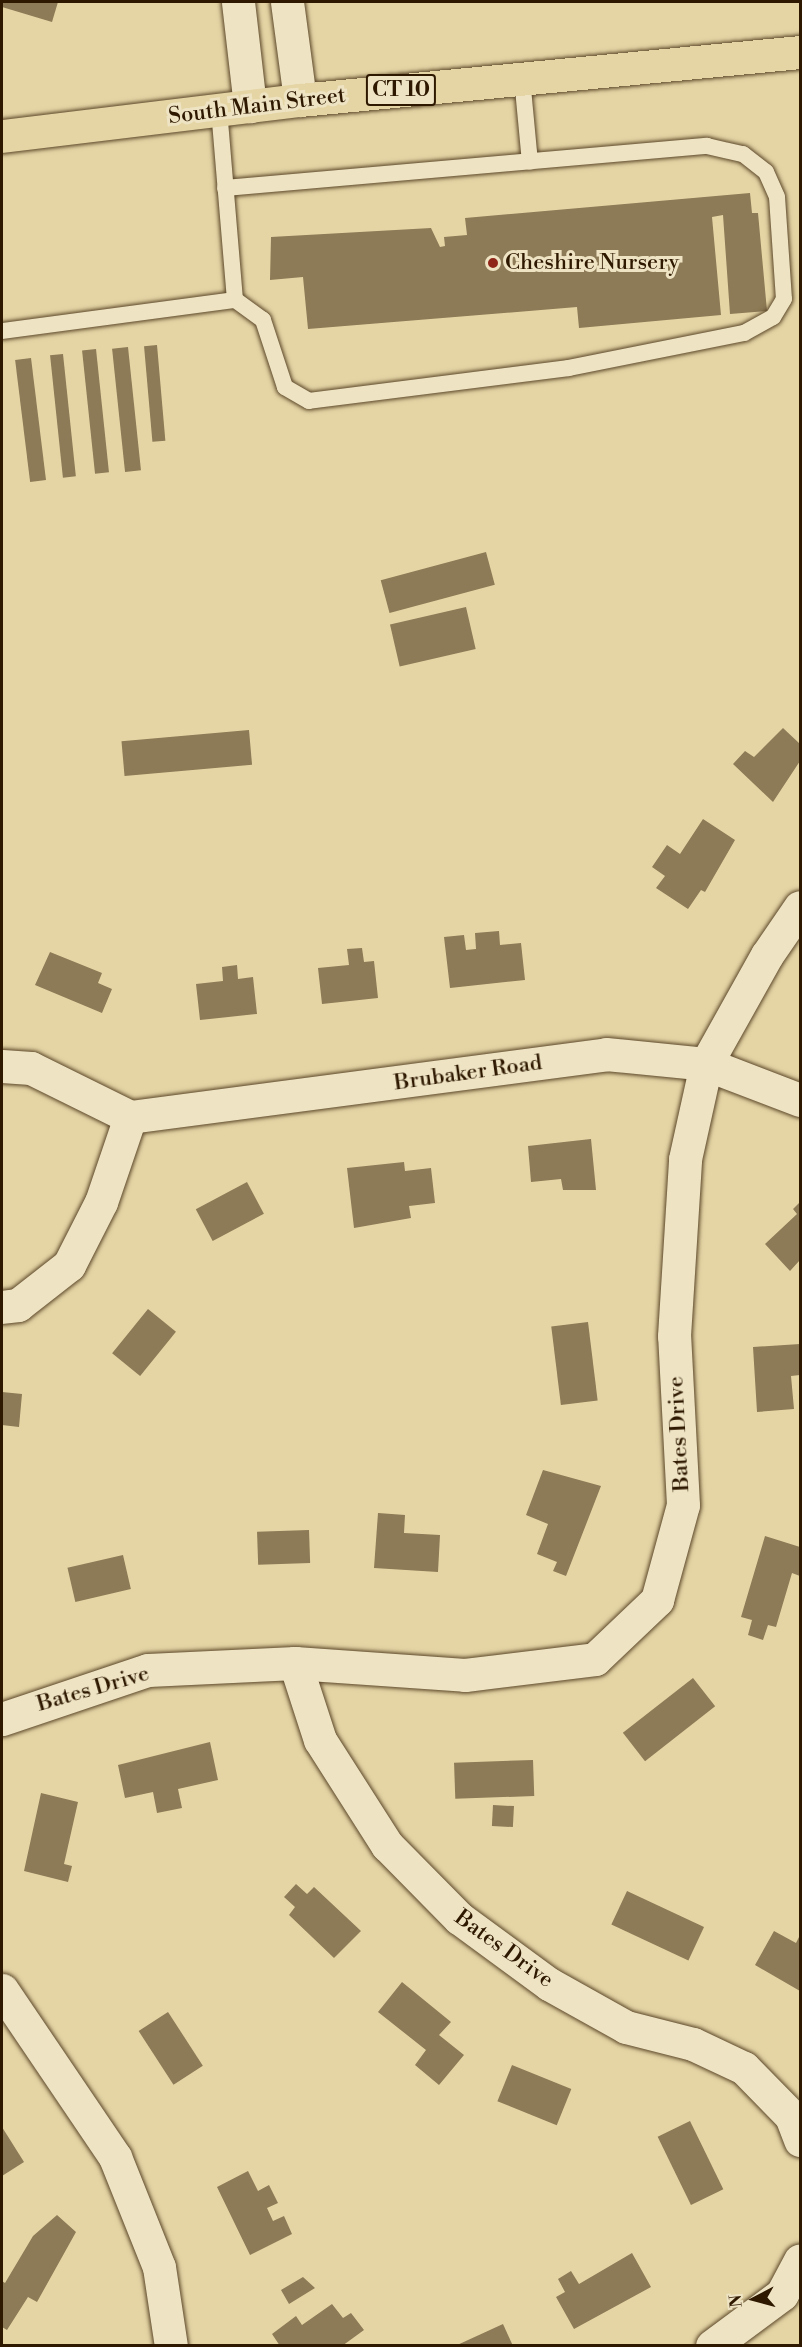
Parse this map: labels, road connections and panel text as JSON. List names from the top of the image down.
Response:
{
  "streets": {
    "highway": ["CT 10", "South Main Street"],
    "street": ["Brubaker Road", "Bates Drive"]
  },
  "crossings": [
    ["Brubaker Road", "Bates Drive"]
  ],
  "places": ["Cheshire Nursery"],
  "north": "left"
}
